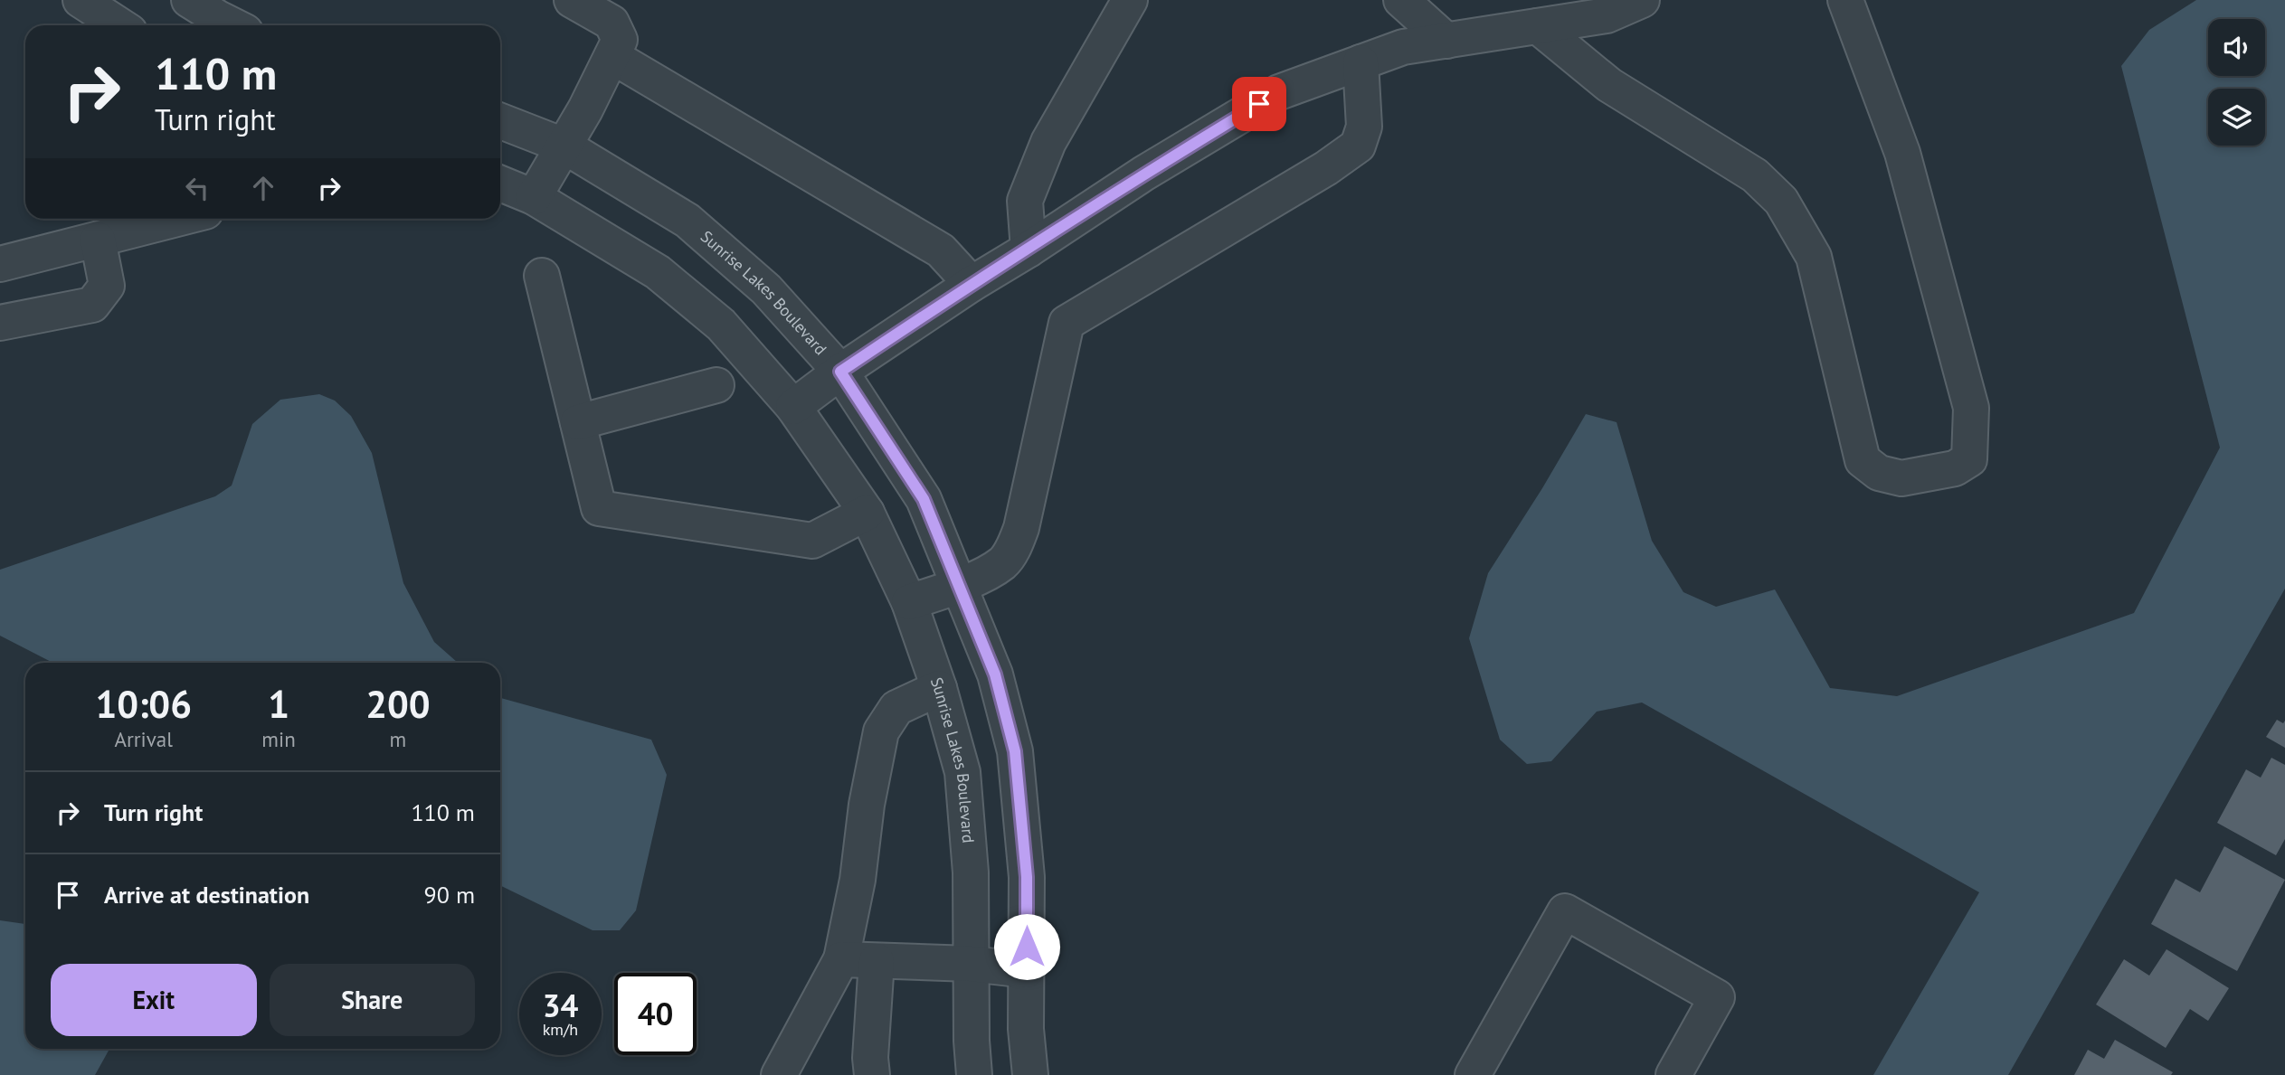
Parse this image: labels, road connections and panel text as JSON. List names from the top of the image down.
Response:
{
  "streets": {
    "street": ["Sunrise Lakes Boulevard"]
  },
  "page": {
    "turn": ["110 m", "Turn right"],
    "eta": [
      "10:06",
      "Arrival",
      "1",
      "min",
      "200",
      "m"
    ],
    "list": [
      {
        "name": "Turn right",
        "value": "110 m"
      },
      {
        "name": "Arrive at destination",
        "value": "90 m"
      }
    ],
    "buttons": ["Exit", "Share"],
    "speed": "34 km/h",
    "limit": "40"
  }
}
